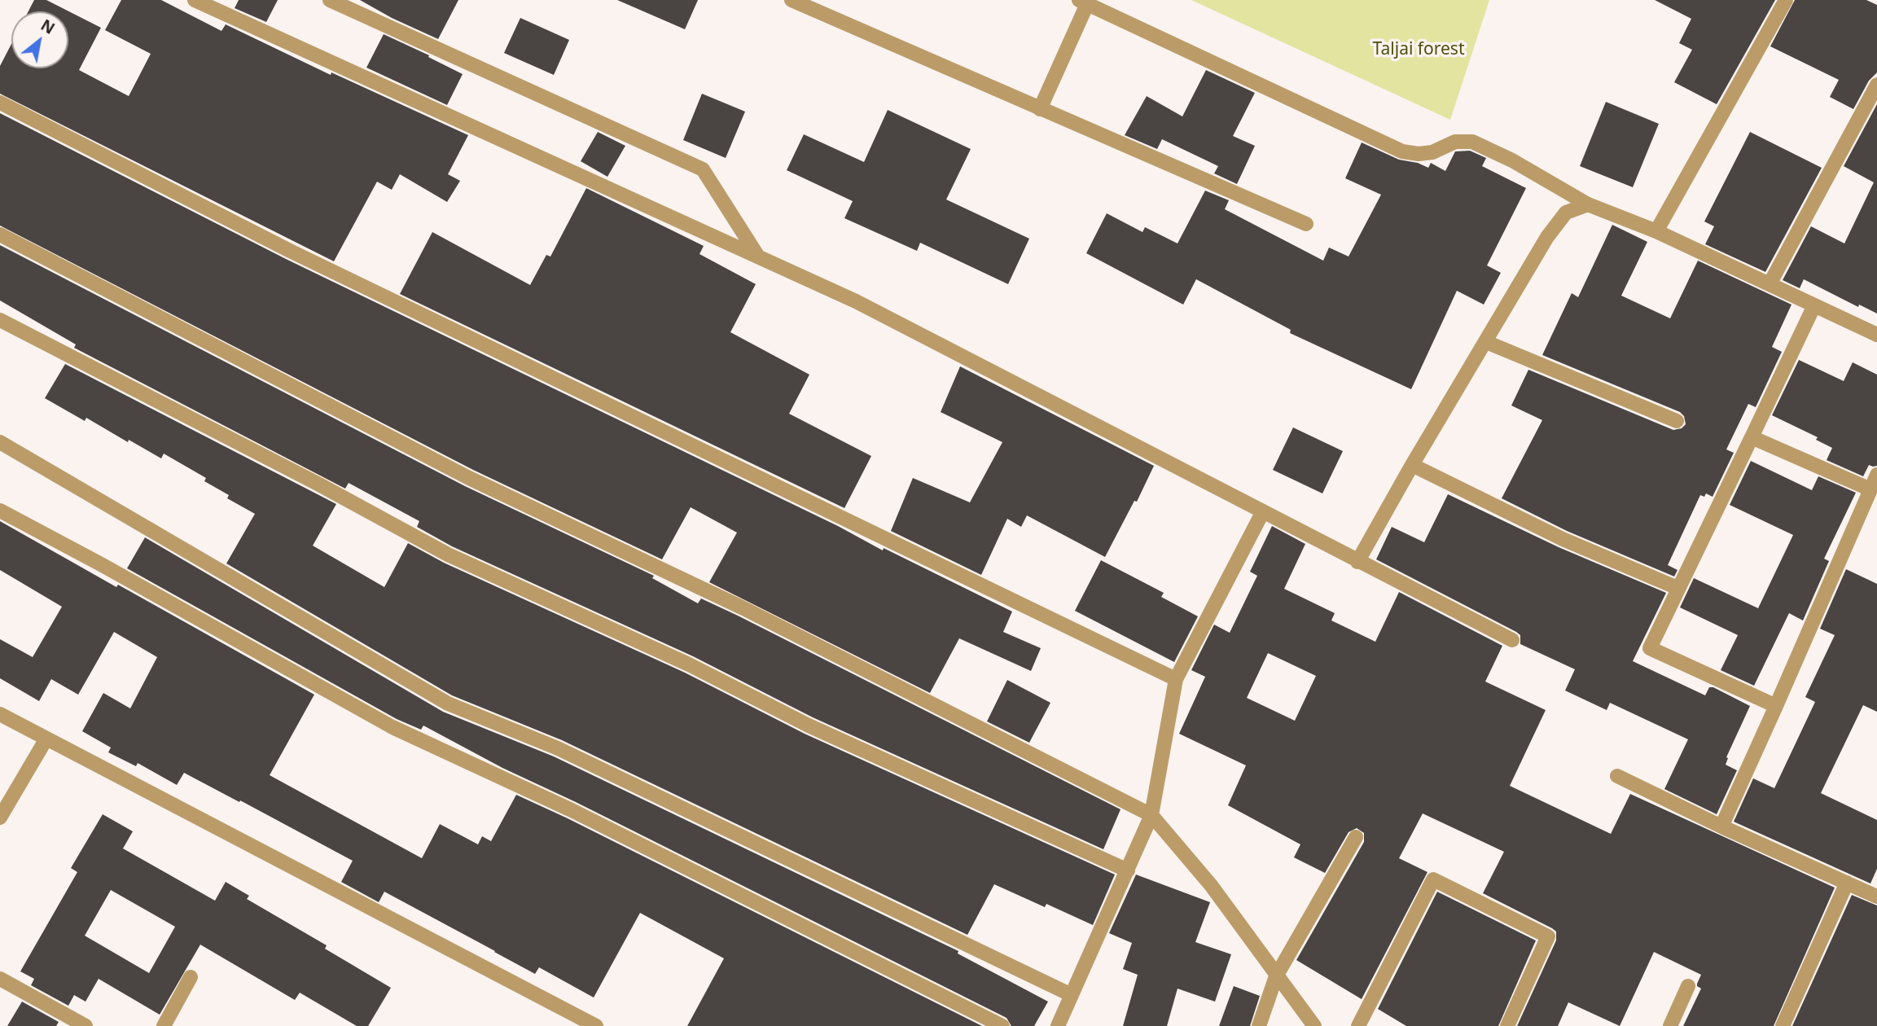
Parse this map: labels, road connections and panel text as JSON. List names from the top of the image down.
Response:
{
  "parks": ["Taljai forest"],
  "north": "top right"
}
